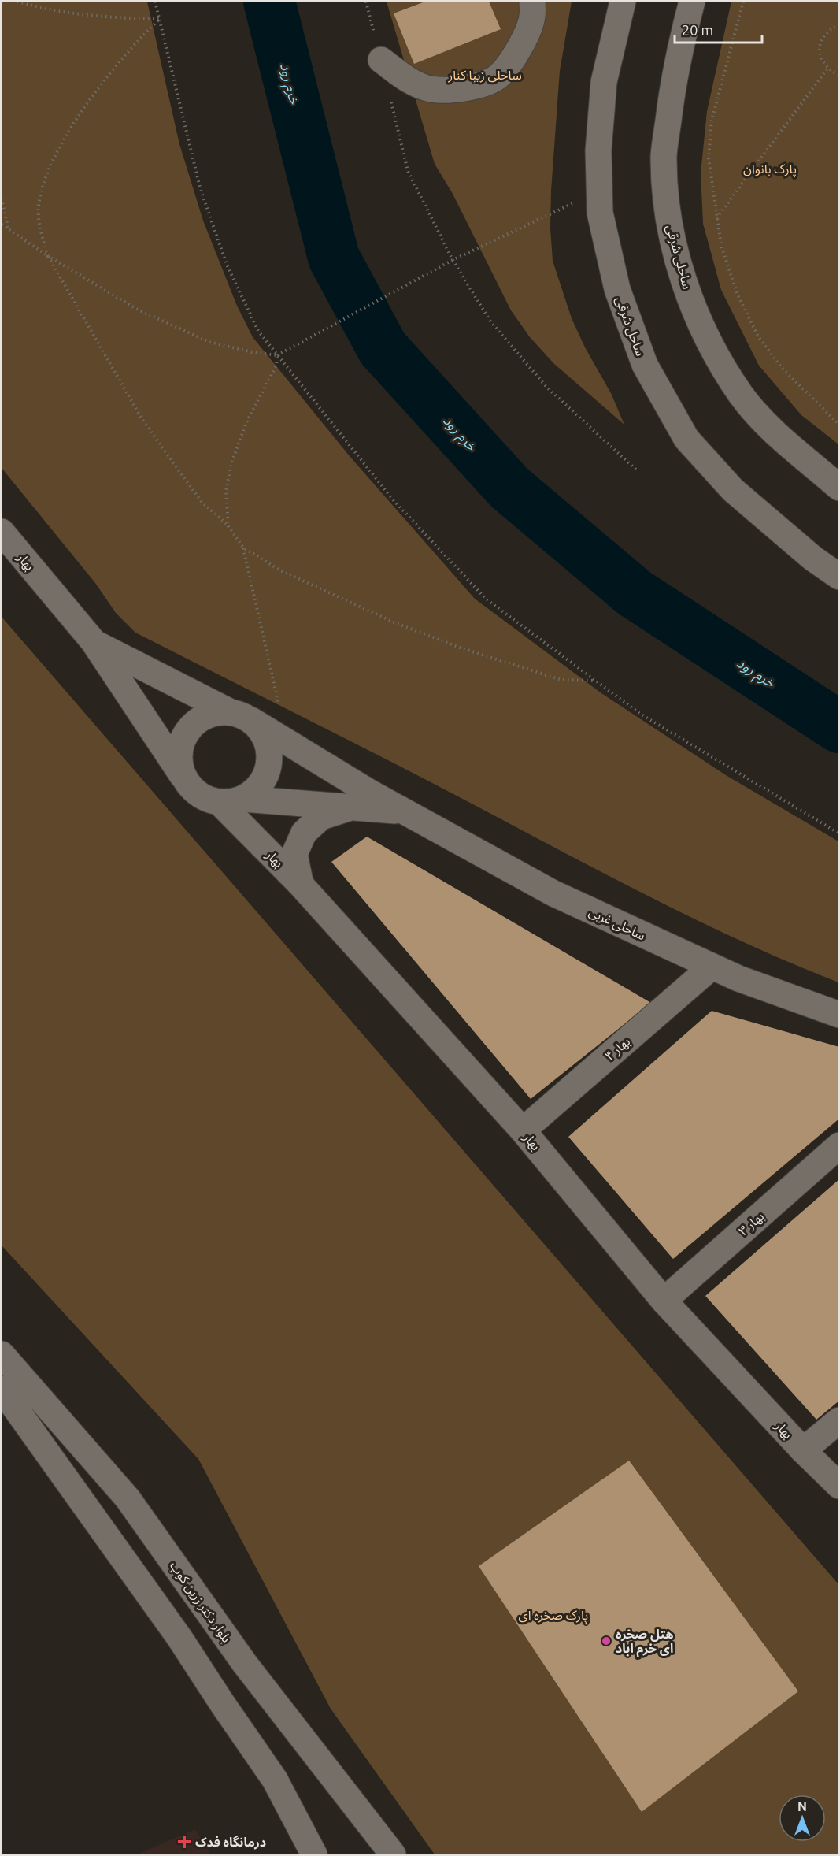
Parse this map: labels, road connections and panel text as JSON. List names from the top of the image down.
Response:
{
  "streets": {
    "main road": [
      "ساحلی شرقی",
      "ساحل شرقی",
      "بهار",
      "ساحلی غربی",
      "بهار ۴",
      "بهار ۳",
      "بلوار دکتر زرین کوب"
    ]
  },
  "crossings": [
    ["بهار", "ساحلی غربی"],
    ["بهار", "بهار ۴"],
    ["بهار", "بهار ۳"],
    ["ساحلی غربی", "بهار ۴"]
  ],
  "water": ["خرم رود"],
  "parks": ["ساحلی زیبا کنار", "پارک بانوان", "پارک صخره ای"],
  "places": {
    "other": ["هتل صخره ای خرم اباد"],
    "health": ["درمانگاه فدک"]
  },
  "scale_bar": "20 m",
  "north": "top"
}
